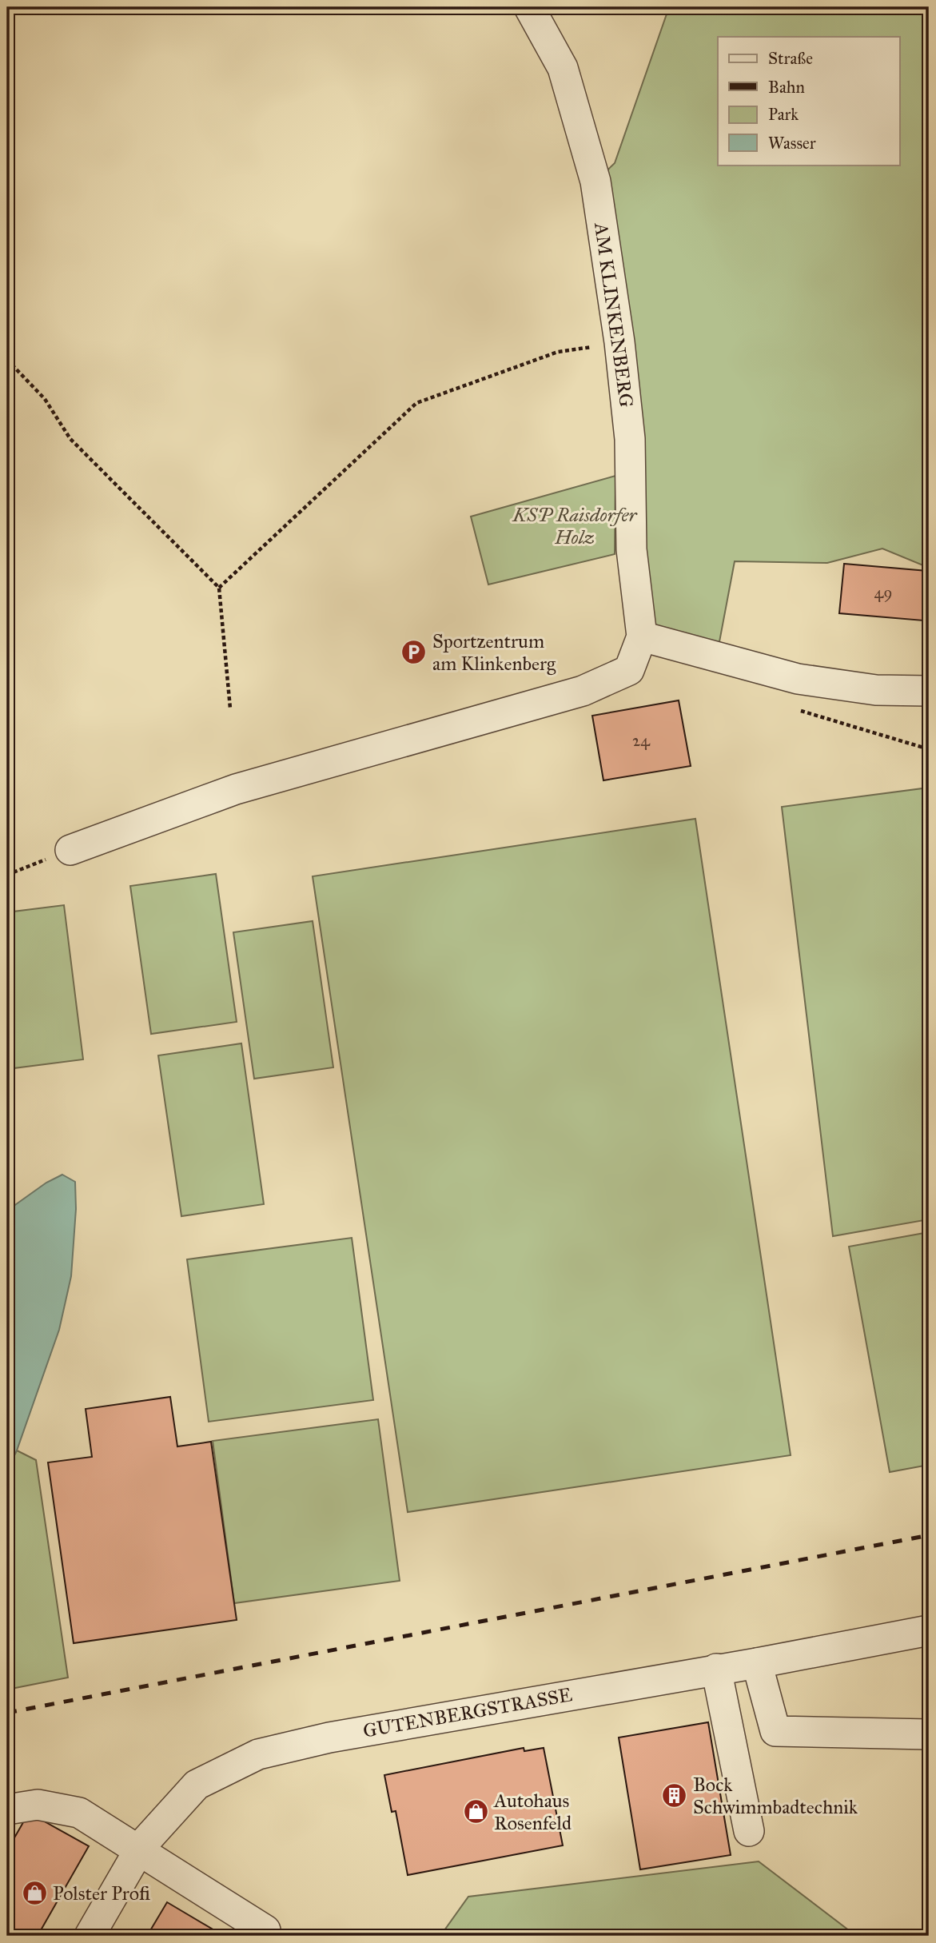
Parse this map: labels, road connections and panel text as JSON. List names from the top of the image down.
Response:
{
  "streets": {
    "street": ["AM KLINKENBERG", "GUTENBERGSTRASSE"]
  },
  "parks": ["KSP Raisdorfer Holz"],
  "places": {
    "parking": ["Sportzentrum am Klinkenberg"],
    "building": ["Bock Schwimmbadtechnik"],
    "shop": ["Autohaus Rosenfeld", "Polster Profi"]
  },
  "house_numbers": ["49", "24"],
  "legend": [
    "Straße",
    "Bahn",
    "Park",
    "Wasser"
  ]
}
